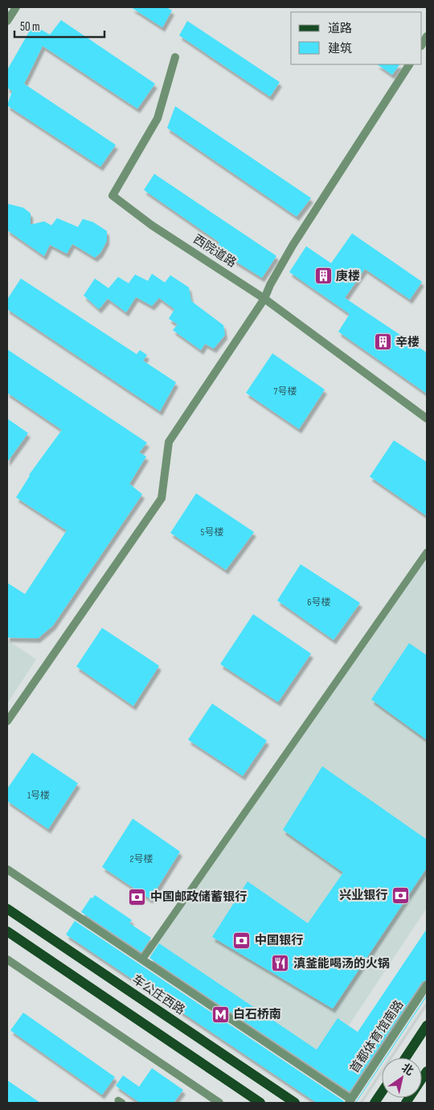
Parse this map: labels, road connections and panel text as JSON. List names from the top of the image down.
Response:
{
  "streets": {
    "main road": ["车公庄西路"],
    "street": ["西院道路", "首都体育馆南路"]
  },
  "places": {
    "building": ["庚楼", "辛楼"],
    "bank": ["兴业银行", "中国邮政储蓄银行", "中国银行"],
    "restaurant": ["滇釜能喝汤的火锅"],
    "metro station": ["白石桥南"]
  },
  "house_numbers": [
    "7号楼",
    "5号楼",
    "6号楼",
    "1号楼",
    "2号楼"
  ],
  "legend": ["道路", "建筑"],
  "scale_bar": "50 m",
  "north": "top right"
}
